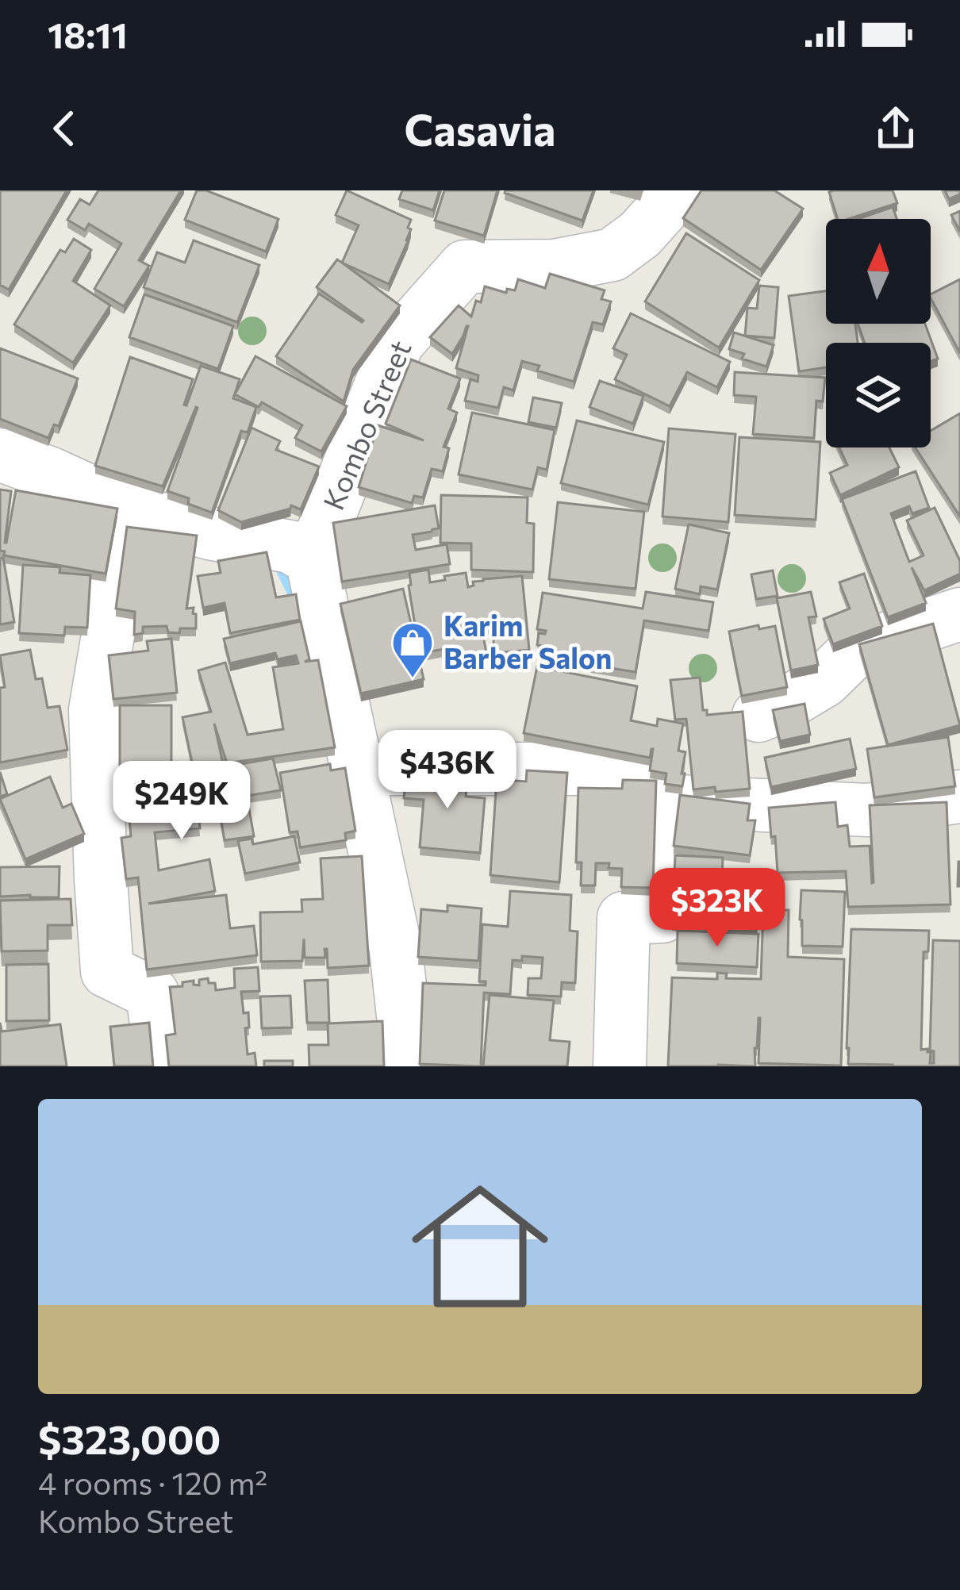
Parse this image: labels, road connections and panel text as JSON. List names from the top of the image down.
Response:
{
  "streets": {
    "street": ["Kombo Street"]
  },
  "places": {
    "shop": ["Karim Barber Salon"]
  },
  "north": "top",
  "page": {
    "status": "18:11",
    "header": "Casavia",
    "price": ["$436K", "$249K", "$323K"],
    "list": [
      {
        "name": "$323,000",
        "note": "4 rooms · 120 m² · Kombo Street"
      }
    ]
  }
}
